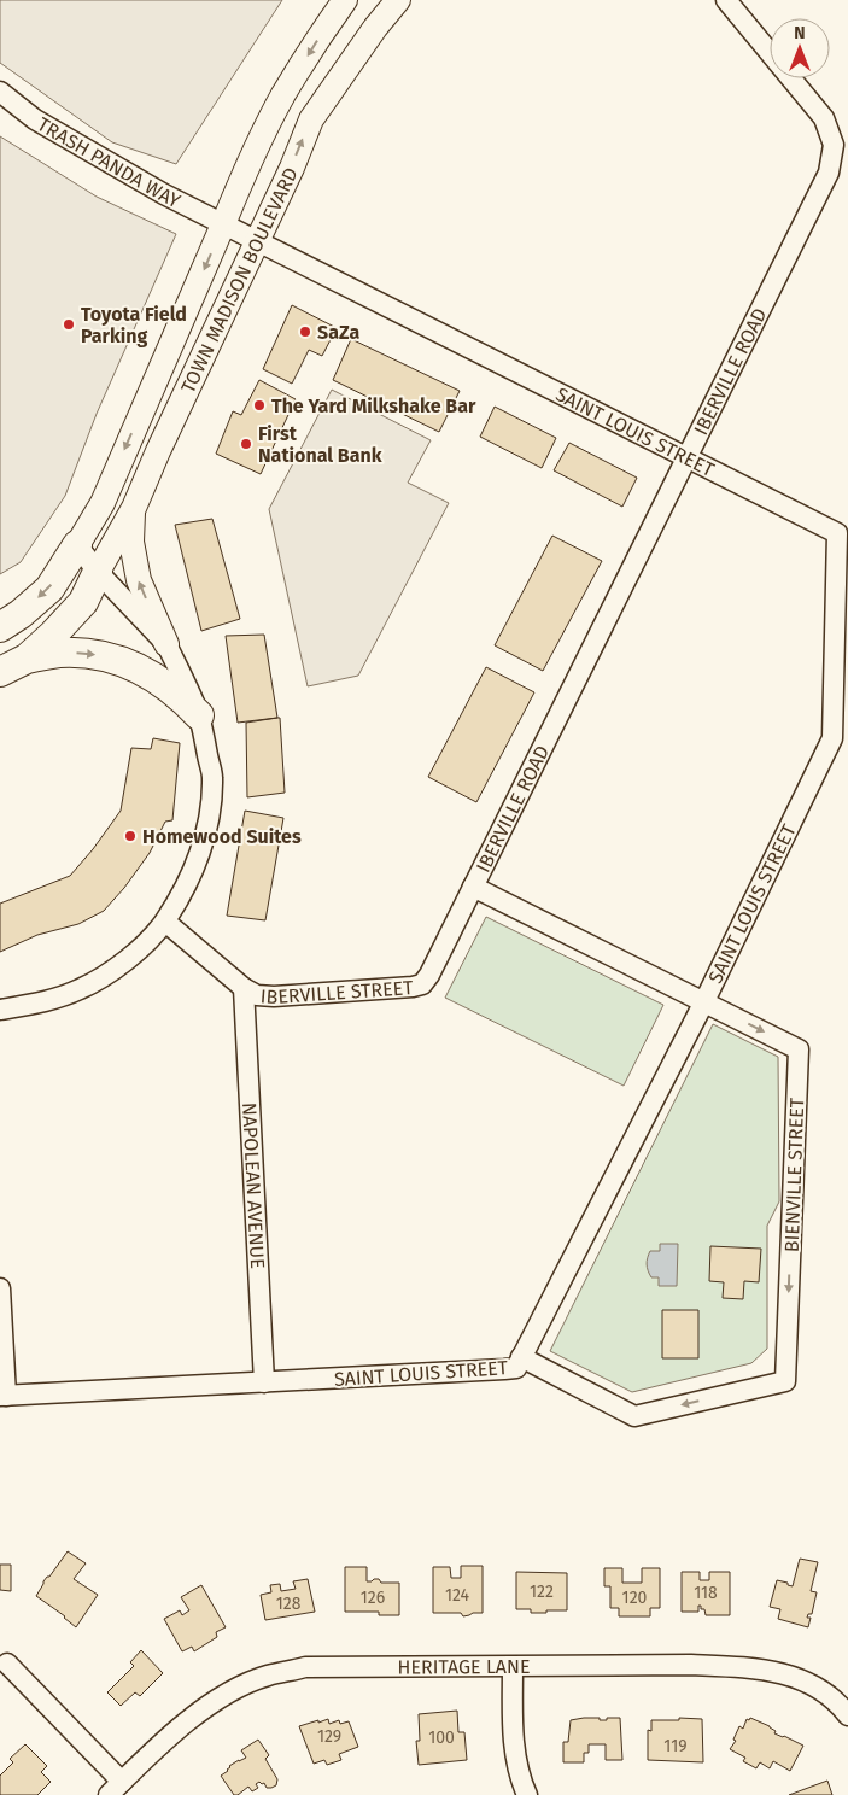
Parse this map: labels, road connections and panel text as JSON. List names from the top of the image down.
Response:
{
  "streets": {
    "main road": ["TOWN MADISON BOULEVARD"],
    "street": [
      "TRASH PANDA WAY",
      "IBERVILLE ROAD",
      "SAINT LOUIS STREET",
      "IBERVILLE STREET",
      "BIENVILLE STREET",
      "NAPOLEAN AVENUE",
      "HERITAGE LANE"
    ]
  },
  "crossings": [
    ["TRASH PANDA WAY", "TOWN MADISON BOULEVARD"],
    ["TRASH PANDA WAY", "SAINT LOUIS STREET"],
    ["TOWN MADISON BOULEVARD", "SAINT LOUIS STREET"],
    ["IBERVILLE ROAD", "SAINT LOUIS STREET"],
    ["IBERVILLE ROAD", "IBERVILLE STREET"],
    ["IBERVILLE ROAD", "BIENVILLE STREET"],
    ["SAINT LOUIS STREET", "BIENVILLE STREET"],
    ["SAINT LOUIS STREET", "NAPOLEAN AVENUE"],
    ["IBERVILLE STREET", "BIENVILLE STREET"],
    ["IBERVILLE STREET", "NAPOLEAN AVENUE"]
  ],
  "places": [
    "Toyota Field Parking",
    "SaZa",
    "The Yard Milkshake Bar",
    "First National Bank",
    "Homewood Suites"
  ],
  "house_numbers": [
    "122",
    "118",
    "124",
    "126",
    "120",
    "128",
    "129",
    "100",
    "119"
  ],
  "north": "top"
}
